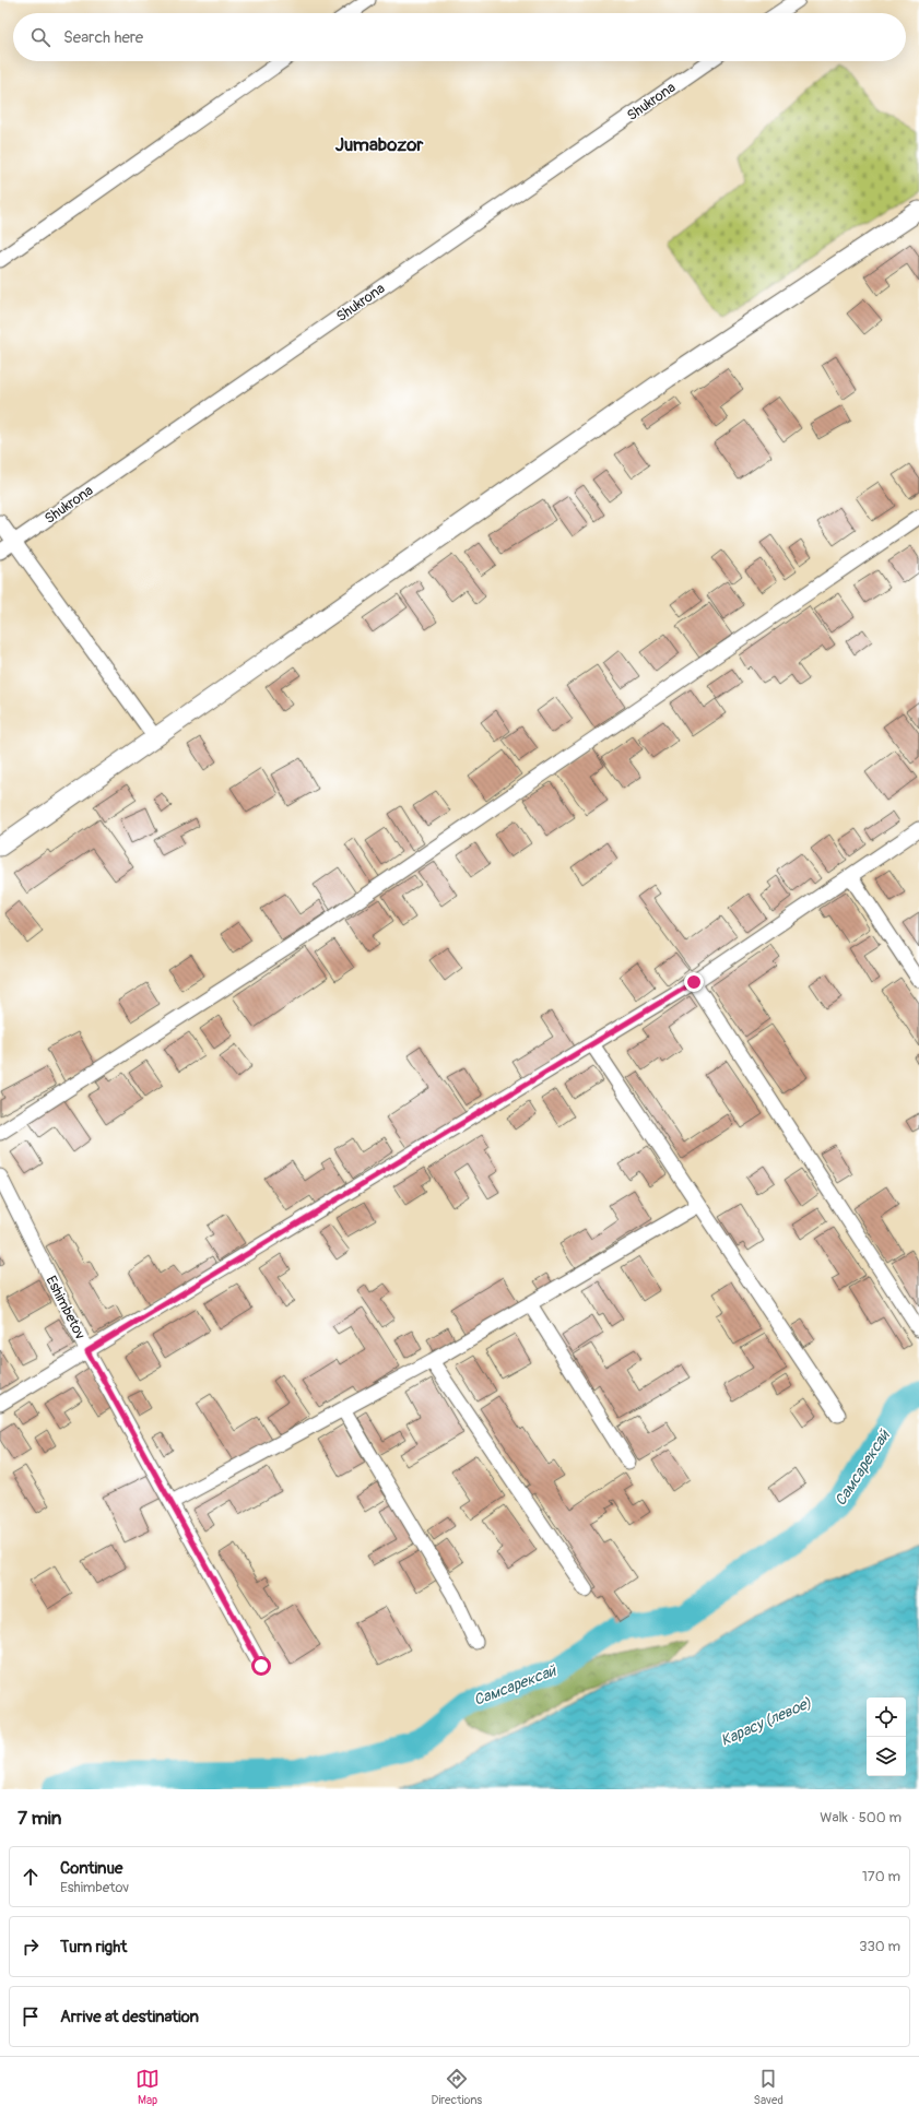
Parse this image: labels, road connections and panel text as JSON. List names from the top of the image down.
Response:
{
  "streets": {
    "street": ["Shukrona", "Eshimbetov"]
  },
  "districts": ["Jumabozor"],
  "water": ["Самсарексай", "Карасу (левое)"],
  "page": {
    "search": "Search here",
    "heading": ["7 min", "Walk · 500 m"],
    "list": [
      ["Continue", "Eshimbetov", "170 m"],
      ["Turn right", "330 m"],
      "Arrive at destination"
    ],
    "nav": ["Map", "Directions", "Saved"]
  }
}
